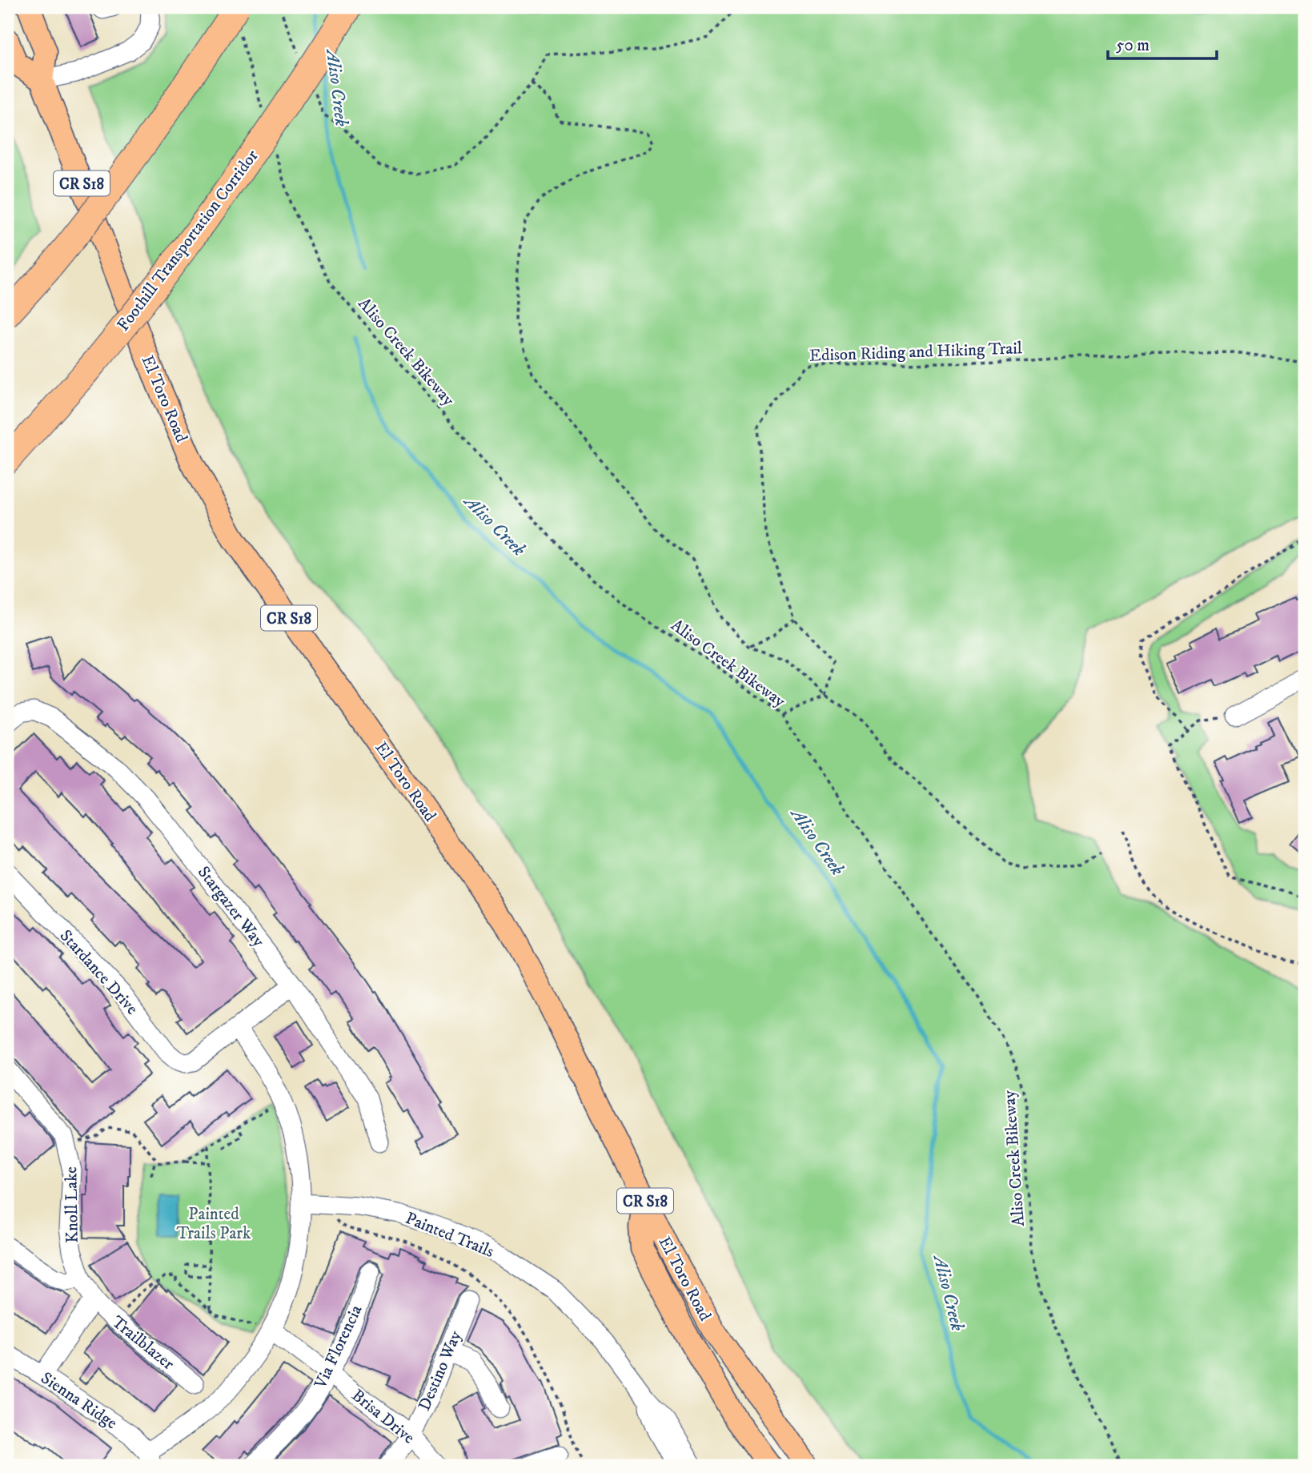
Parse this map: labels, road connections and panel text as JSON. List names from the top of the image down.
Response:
{
  "streets": {
    "highway": ["Foothill Transportation Corridor"],
    "main road": ["CR S18", "El Toro Road"],
    "street": [
      "Stargazer Way",
      "Stardance Drive",
      "Knoll Lake",
      "Painted Trails",
      "Trailblazer",
      "Via Florencia",
      "Destino Way",
      "Sienna Ridge",
      "Brisa Drive"
    ],
    "path": ["Aliso Creek Bikeway", "Edison Riding and Hiking Trail"]
  },
  "crossings": [
    ["Knoll Lake", "Trailblazer"],
    ["Via Florencia", "Brisa Drive"],
    ["Destino Way", "Brisa Drive"]
  ],
  "water": ["Aliso Creek"],
  "parks": ["Painted Trails Park"],
  "scale_bar": "50 m"
}
